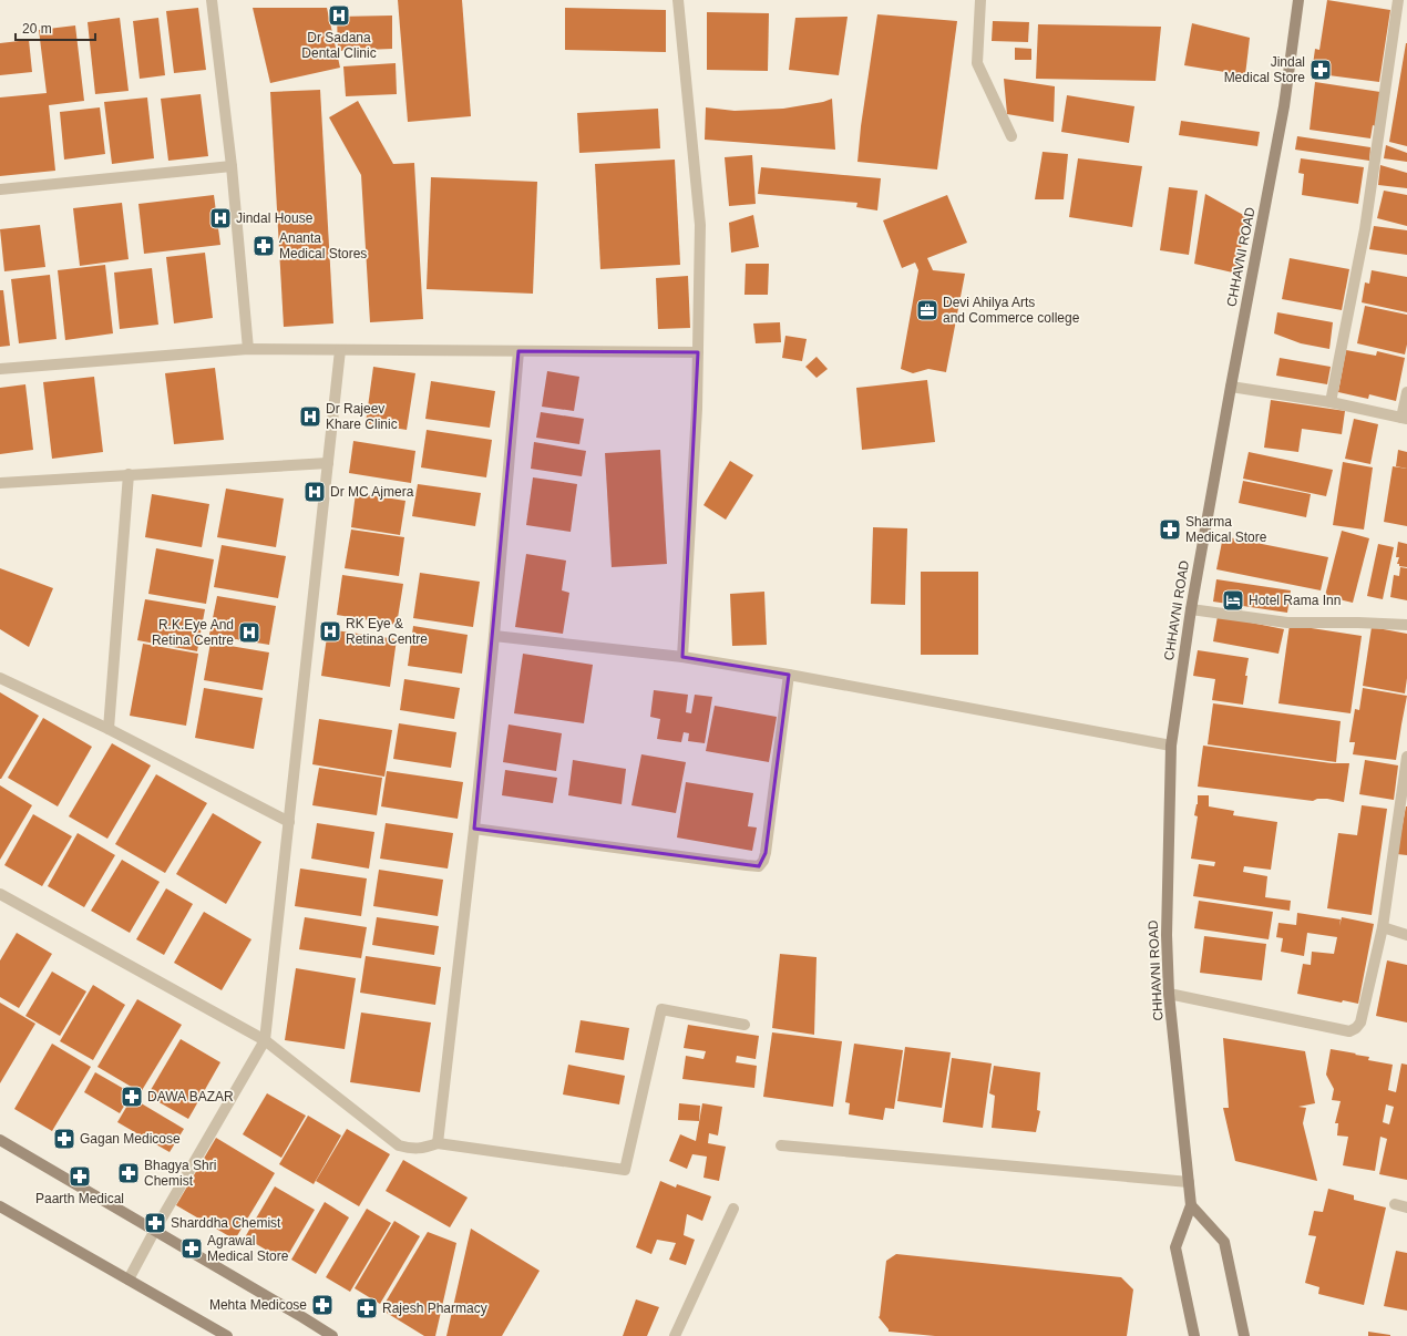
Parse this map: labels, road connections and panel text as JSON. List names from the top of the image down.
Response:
{
  "streets": {
    "main road": ["CHHAVNI ROAD"]
  },
  "places": {
    "hospital": [
      "Dr Sadana Dental Clinic",
      "Jindal House",
      "Dr Rajeev Khare Clinic",
      "Dr MC Ajmera",
      "RK Eye & Retina Centre",
      "R.K.Eye And Retina Centre"
    ],
    "pharmacy": [
      "Jindal Medical Store",
      "Ananta Medical Stores",
      "Sharma Medical Store",
      "DAWA BAZAR",
      "Gagan Medicose",
      "Bhagya Shri Chemist",
      "Paarth Medical",
      "Sharddha Chemist",
      "Agrawal Medical Store",
      "Mehta Medicose",
      "Rajesh Pharmacy"
    ],
    "office": ["Devi Ahilya Arts and Commerce college"],
    "hotel": ["Hotel Rama Inn"]
  },
  "scale_bar": "20 m"
}
